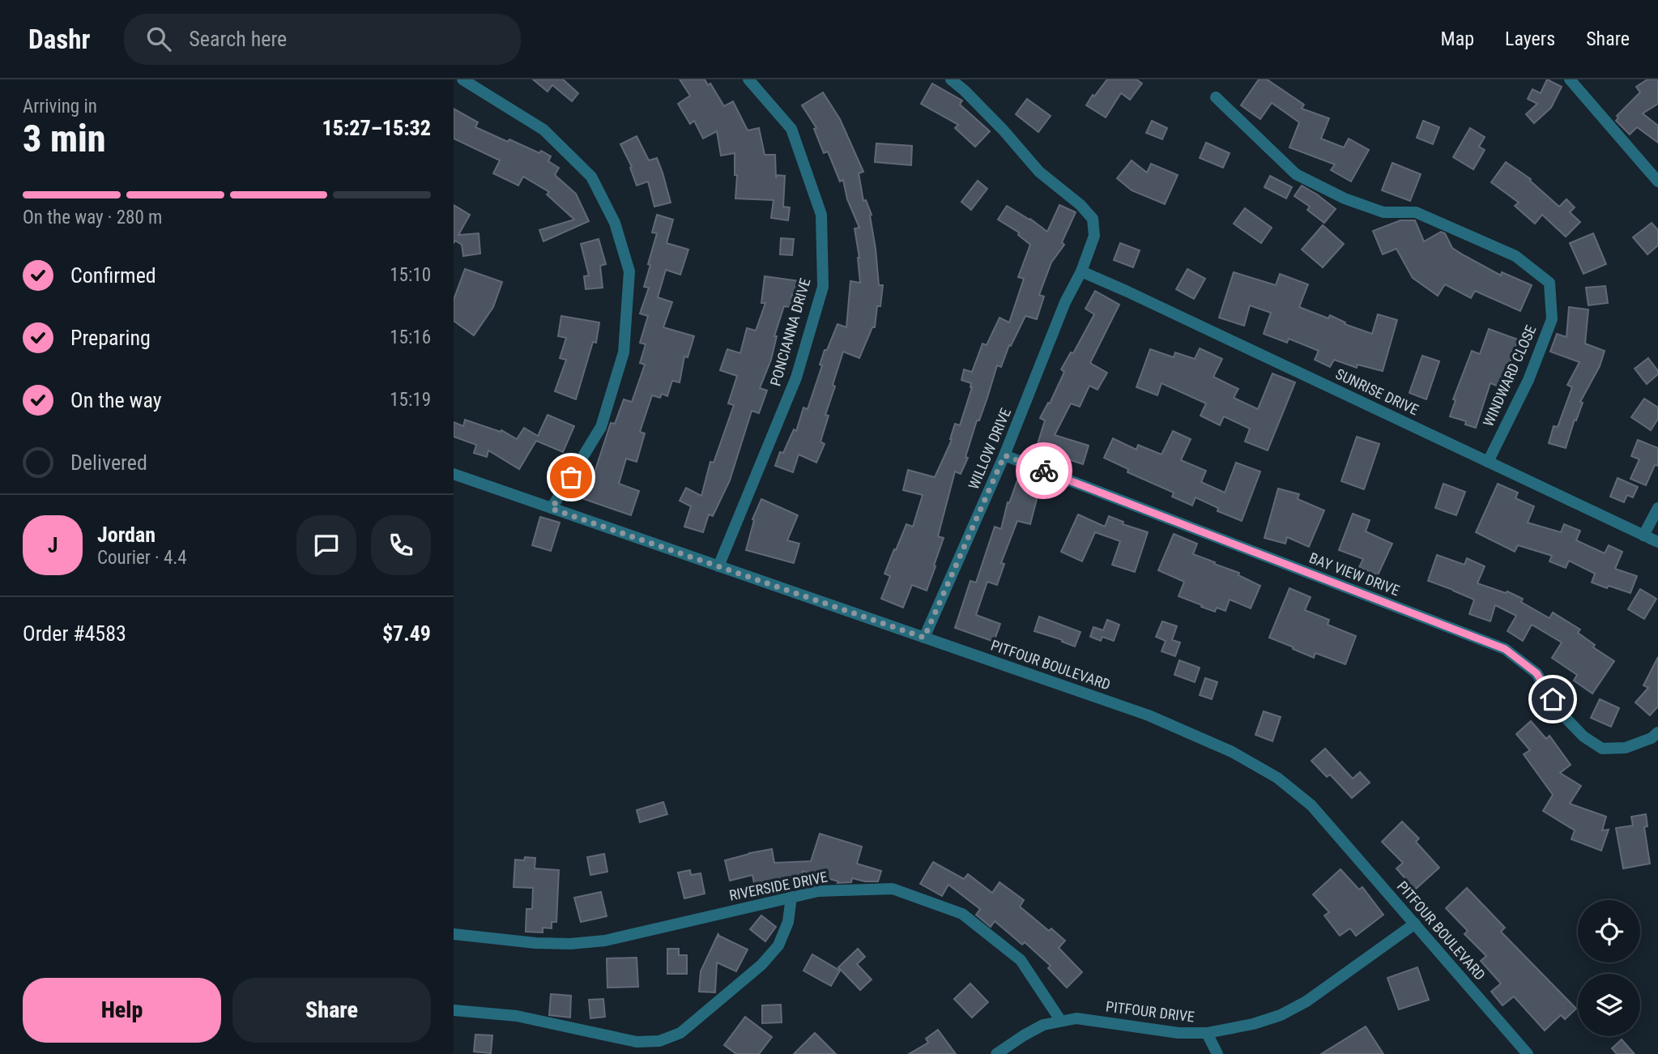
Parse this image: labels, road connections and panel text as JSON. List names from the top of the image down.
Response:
{
  "streets": {
    "street": [
      "PONCIANNA DRIVE",
      "WINDWARD CLOSE",
      "SUNRISE DRIVE",
      "WILLOW DRIVE",
      "BAY VIEW DRIVE",
      "PITFOUR BOULEVARD",
      "RIVERSIDE DRIVE",
      "PITFOUR DRIVE"
    ]
  },
  "crossings": [
    ["PONCIANNA DRIVE", "PITFOUR BOULEVARD"],
    ["WINDWARD CLOSE", "SUNRISE DRIVE"],
    ["SUNRISE DRIVE", "WILLOW DRIVE"],
    ["WILLOW DRIVE", "BAY VIEW DRIVE"],
    ["WILLOW DRIVE", "PITFOUR BOULEVARD"],
    ["PITFOUR BOULEVARD", "PITFOUR DRIVE"],
    ["RIVERSIDE DRIVE", "PITFOUR DRIVE"]
  ],
  "page": {
    "header": "Dashr",
    "search": "Search here",
    "nav": ["Map", "Layers", "Share"],
    "heading": ["3 min", "Arriving in", "15:27–15:32"],
    "panel": [
      "Jordan",
      "Courier · 4.4",
      "Order #4583",
      "$7.49"
    ],
    "bar": "On the way · 280 m",
    "list": [
      ["Confirmed", "15:10"],
      ["Preparing", "15:16"],
      ["On the way", "15:19"],
      "Delivered"
    ],
    "round": "J",
    "buttons": ["Help", "Share"]
  }
}
